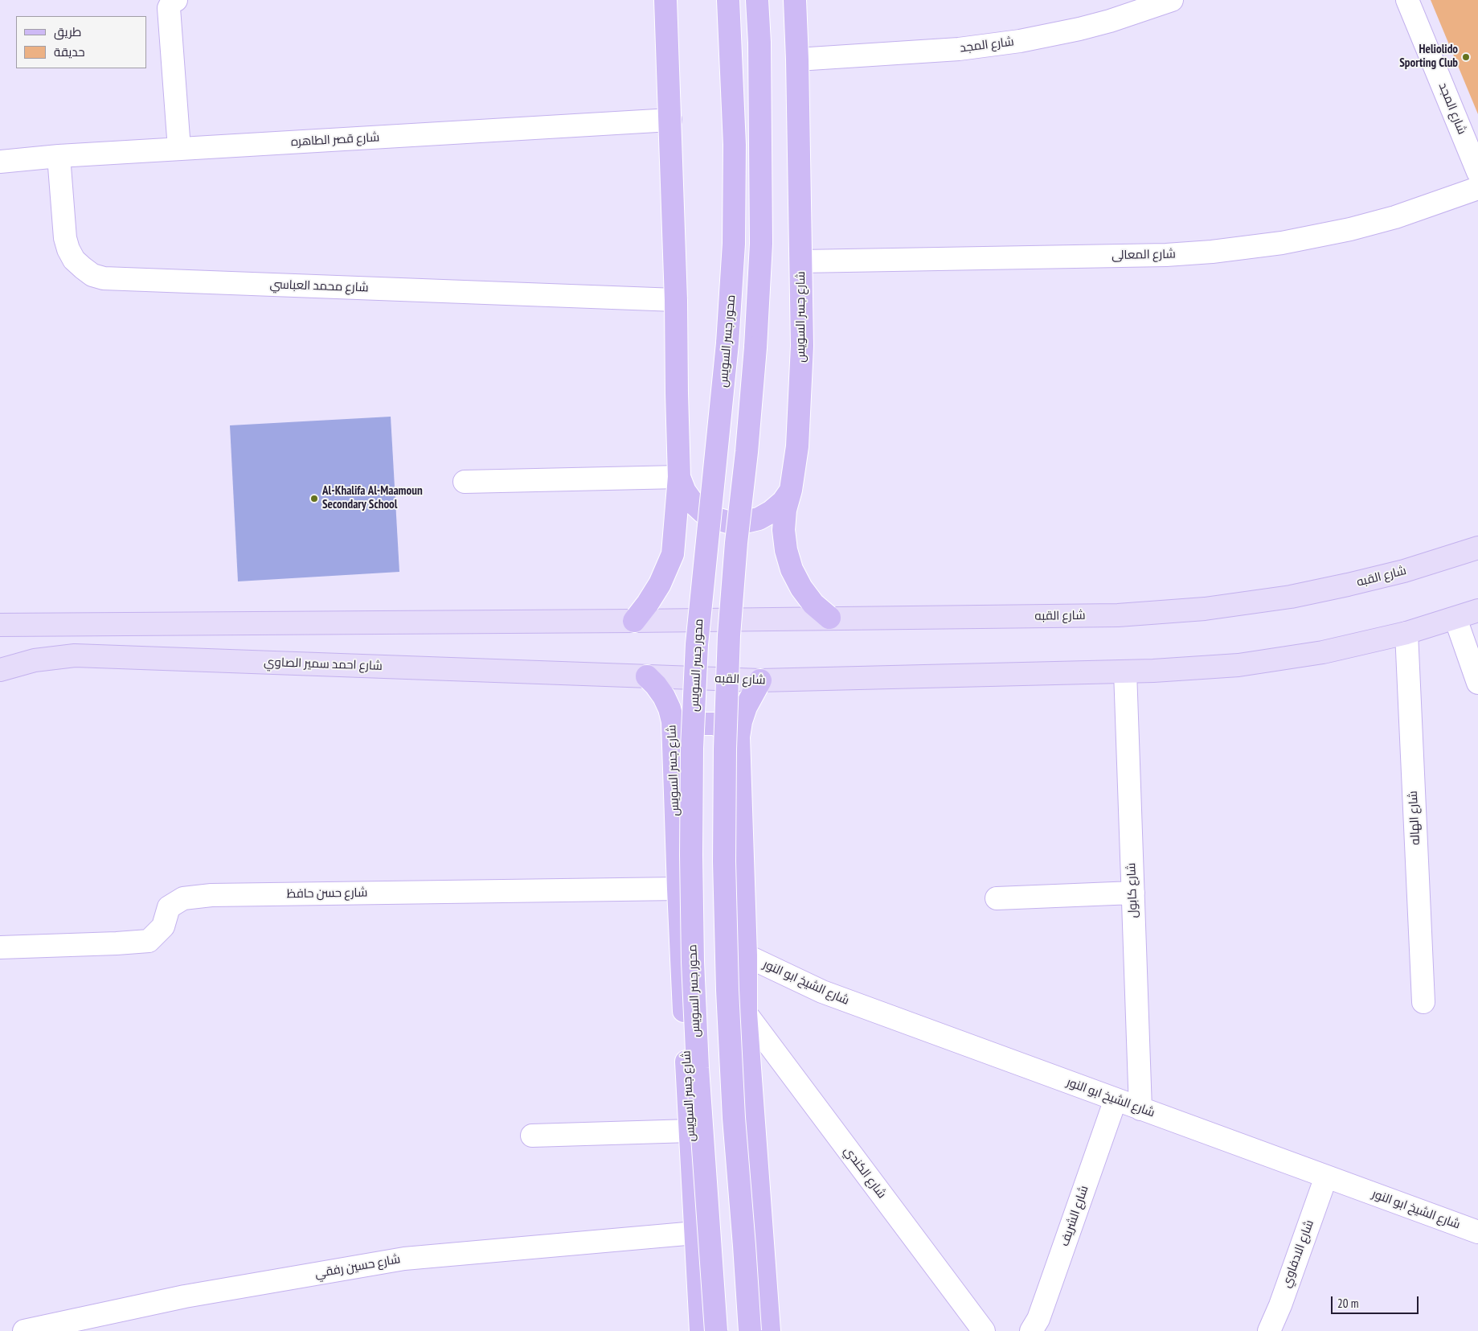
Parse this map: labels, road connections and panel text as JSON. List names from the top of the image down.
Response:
{
  "streets": {
    "main road": [
      "شارع جسر السويس",
      "محور جسر السويس",
      "شارع القبه",
      "شارع احمد سمير الصاوي"
    ],
    "street": [
      "شارع المجد",
      "شارع قصر الطاهره",
      "شارع المعالى",
      "شارع محمد العباسي",
      "شارع الهاله",
      "شارع كابول",
      "شارع حسن حافظ",
      "شارع الشيخ ابو النور",
      "شارع الكندي",
      "شارع الشريف",
      "شارع الادفاوي",
      "شارع حسين رفقي"
    ]
  },
  "crossings": [
    ["شارع المجد", "شارع جسر السويس"],
    ["شارع قصر الطاهره", "شارع محمد العباسي"],
    ["شارع المعالى", "شارع جسر السويس"],
    ["شارع جسر السويس", "شارع القبه"],
    ["شارع جسر السويس", "شارع احمد سمير الصاوي"],
    ["شارع جسر السويس", "شارع حسن حافظ"],
    ["شارع جسر السويس", "شارع حسين رفقي"],
    ["شارع القبه", "شارع احمد سمير الصاوي"],
    ["شارع القبه", "شارع الهاله"],
    ["شارع القبه", "شارع كابول"],
    ["شارع كابول", "شارع الشيخ ابو النور"],
    ["شارع الشيخ ابو النور", "شارع الشريف"],
    ["شارع الشيخ ابو النور", "شارع الادفاوي"]
  ],
  "places": ["Heliolido Sporting Club", "Al-Khalifa Al-Maamoun Secondary School"],
  "legend": ["طريق", "حديقة"],
  "scale_bar": "20 m"
}
